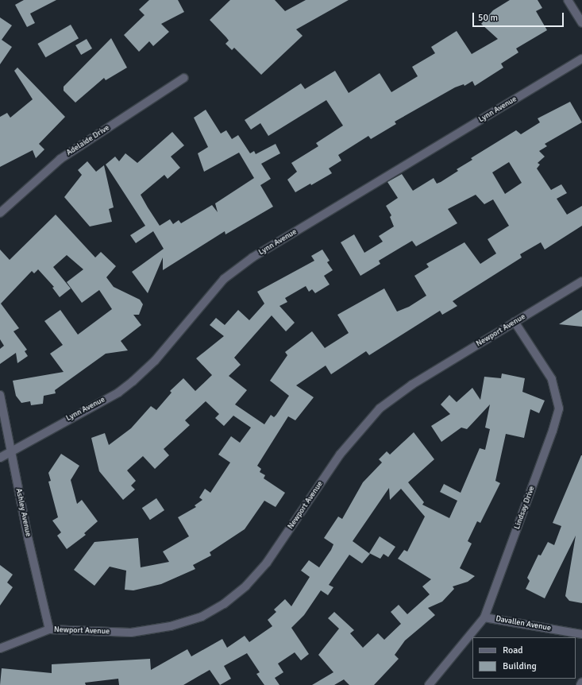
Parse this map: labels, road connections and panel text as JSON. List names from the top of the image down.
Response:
{
  "streets": {
    "street": [
      "Lynn Avenue",
      "Adelaide Drive",
      "Newport Avenue",
      "Lindsay Drive",
      "Ashley Avenue",
      "Davallen Avenue"
    ]
  },
  "crossings": [
    ["Lynn Avenue", "Ashley Avenue"],
    ["Newport Avenue", "Lindsay Drive"],
    ["Newport Avenue", "Ashley Avenue"],
    ["Lindsay Drive", "Davallen Avenue"]
  ],
  "legend": ["Road", "Building"],
  "scale_bar": "50 m"
}
